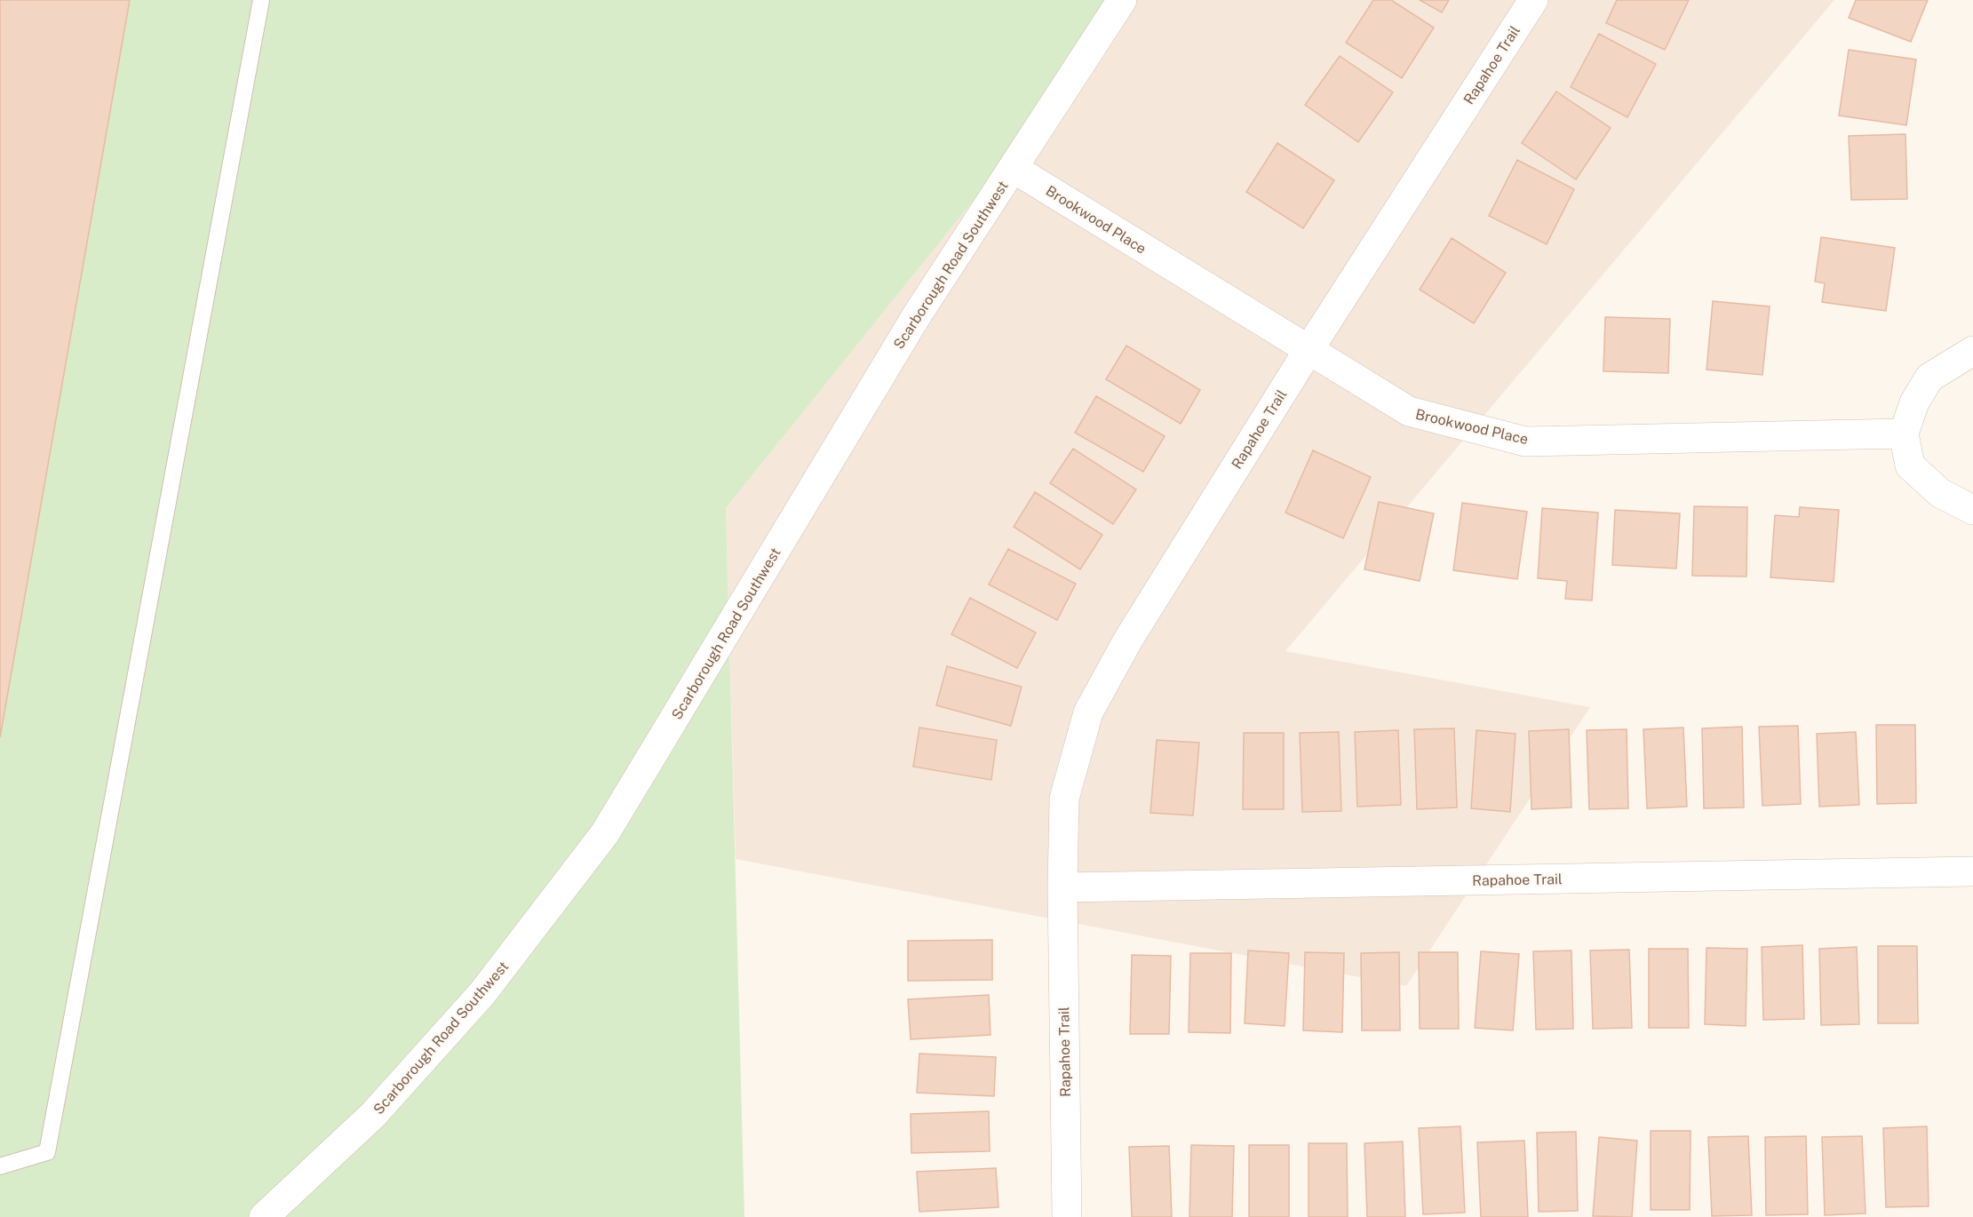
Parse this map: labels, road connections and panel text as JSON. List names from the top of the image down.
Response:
{
  "streets": {
    "street": ["Rapahoe Trail", "Brookwood Place", "Scarborough Road Southwest"]
  },
  "crossings": [
    ["Rapahoe Trail", "Brookwood Place"],
    ["Brookwood Place", "Scarborough Road Southwest"]
  ]
}
